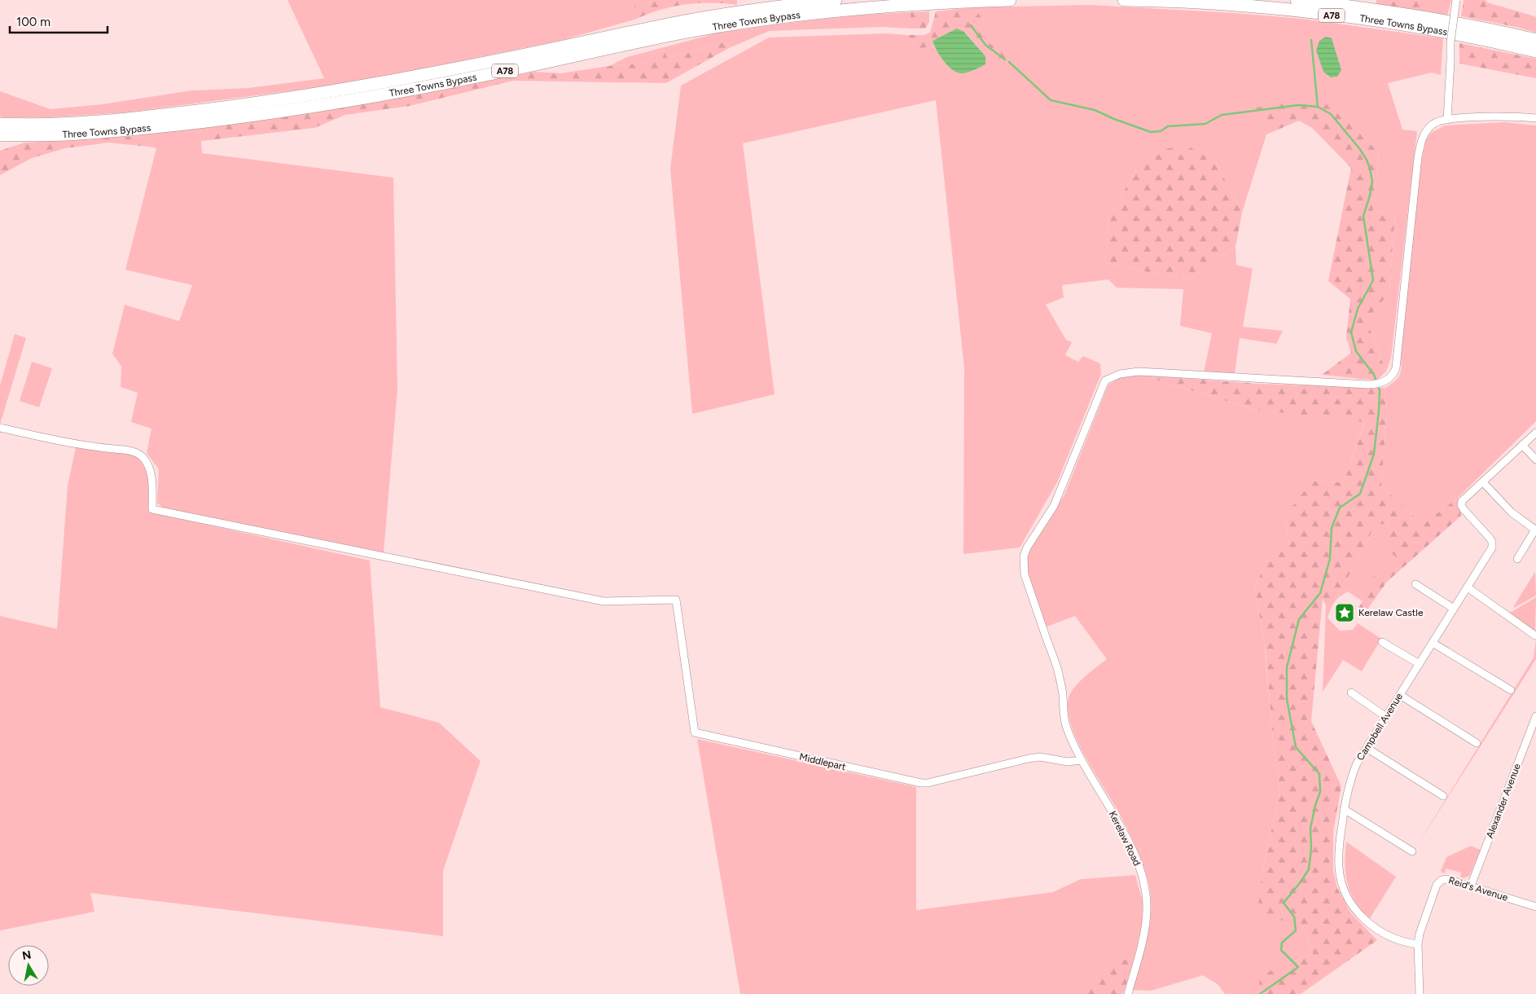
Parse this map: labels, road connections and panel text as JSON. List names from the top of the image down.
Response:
{
  "streets": {
    "highway": ["A78", "Three Towns Bypass"],
    "street": [
      "Campbell Avenue",
      "Middlepart",
      "Alexander Avenue",
      "Kerelaw Road",
      "Reid's Avenue"
    ]
  },
  "crossings": [
    ["Campbell Avenue", "Reid's Avenue"],
    ["Middlepart", "Kerelaw Road"],
    ["Alexander Avenue", "Reid's Avenue"]
  ],
  "places": {
    "place": ["Kerelaw Castle"]
  },
  "scale_bar": "100 m",
  "north": "top"
}
